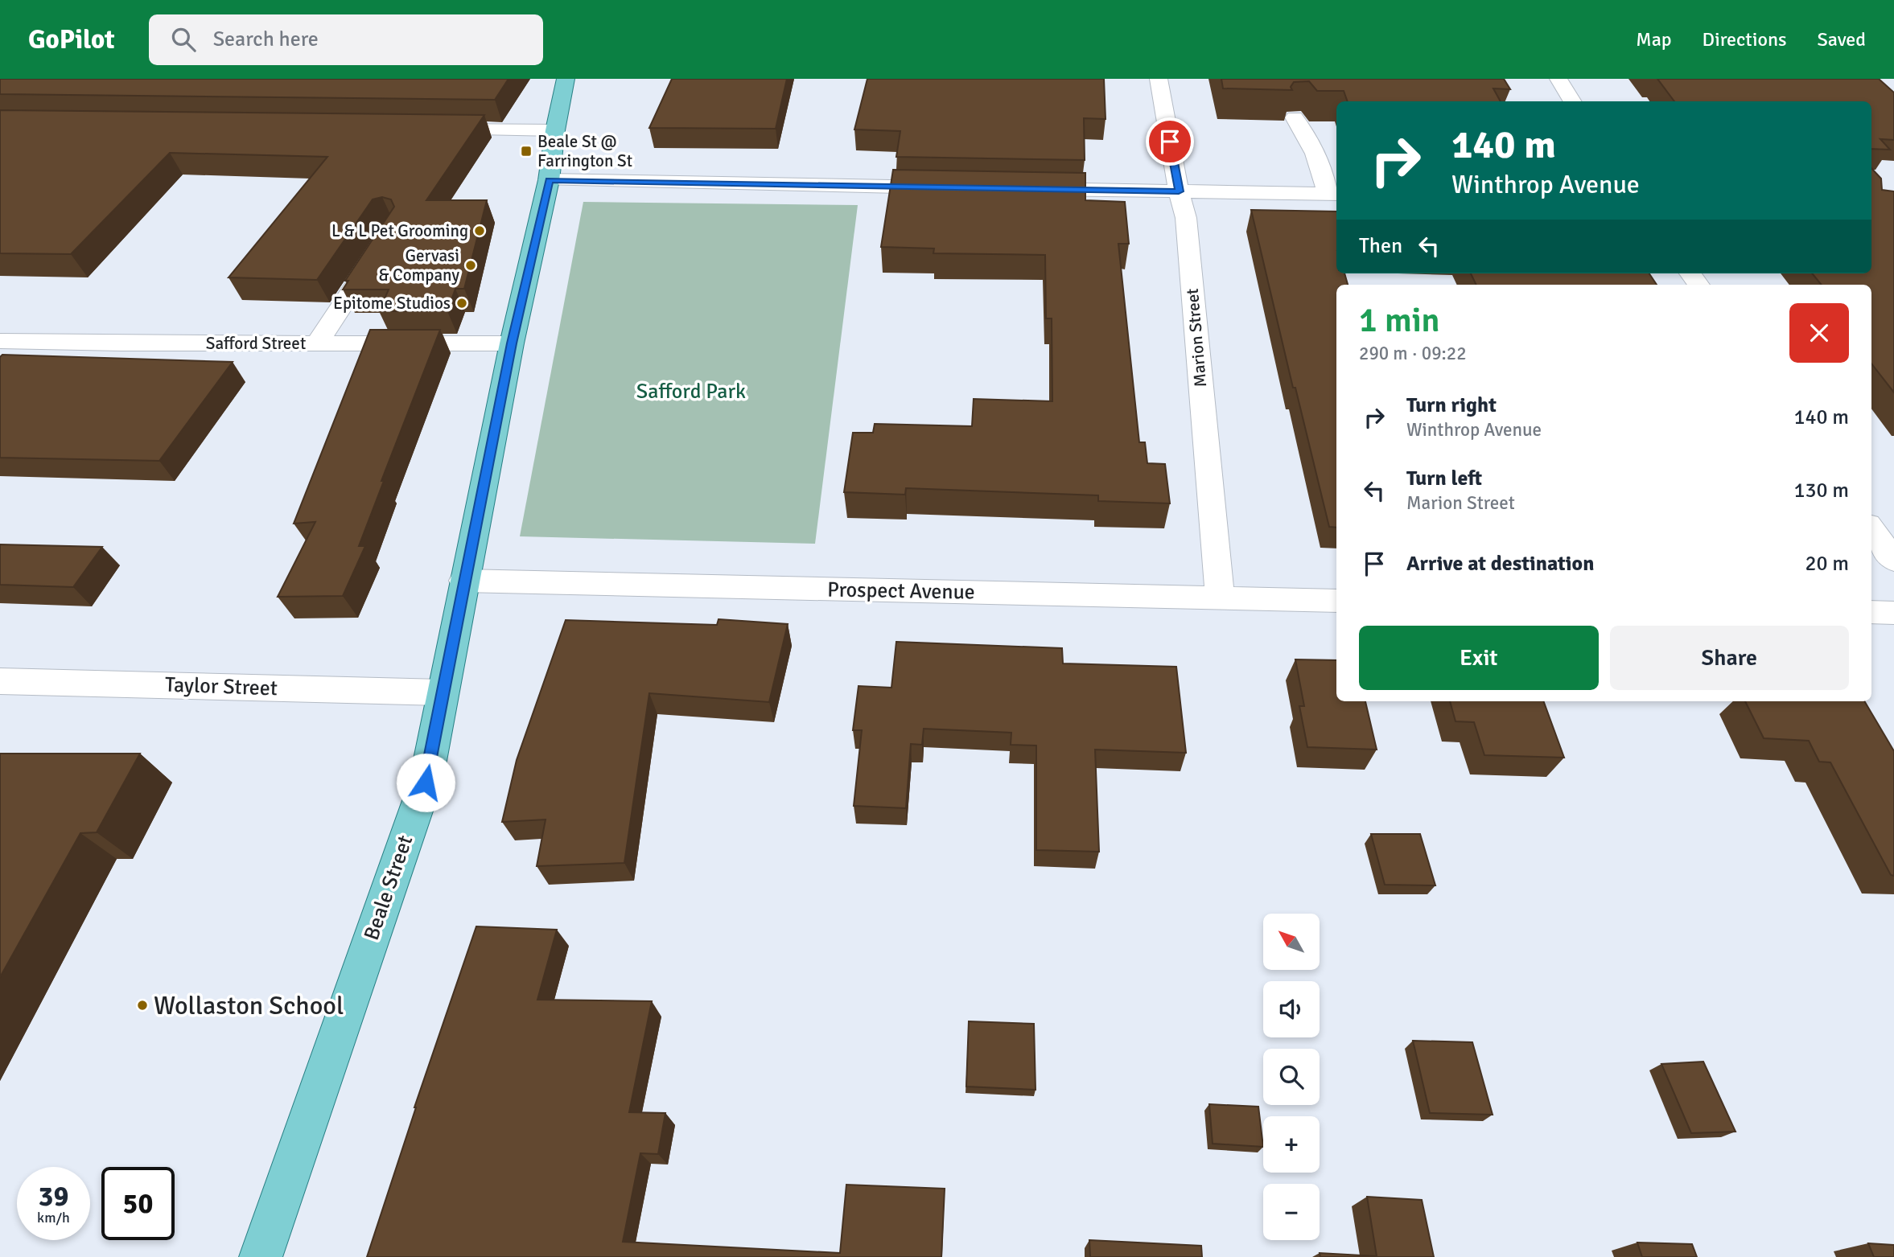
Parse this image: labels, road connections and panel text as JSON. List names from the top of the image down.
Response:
{
  "streets": {
    "main road": ["Beale Street"],
    "street": [
      "Marion Street",
      "Safford Street",
      "Prospect Avenue",
      "Taylor Street"
    ]
  },
  "crossings": [
    ["Marion Street", "Prospect Avenue"],
    ["Safford Street", "Beale Street"],
    ["Prospect Avenue", "Beale Street"],
    ["Taylor Street", "Beale Street"]
  ],
  "parks": ["Safford Park"],
  "places": {
    "transit": ["Beale St @ Farrington St"],
    "other": [
      "L & L Pet Grooming",
      "Gervasi & Company",
      "Epitome Studios",
      "Wollaston School"
    ]
  },
  "north": "top left",
  "page": {
    "header": "GoPilot",
    "search": "Search here",
    "nav": ["Map", "Directions", "Saved"],
    "turn": ["140 m", "Winthrop Avenue"],
    "then": "Then",
    "heading": ["1 min", "290 m · 09:22"],
    "list": [
      {
        "name": "Turn right",
        "note": "Winthrop Avenue",
        "value": "140 m"
      },
      {
        "name": "Turn left",
        "note": "Marion Street",
        "value": "130 m"
      },
      {
        "name": "Arrive at destination",
        "value": "20 m"
      }
    ],
    "buttons": ["Exit", "Share"],
    "map_buttons": ["+", "−"],
    "speed": "39 km/h",
    "limit": "50"
  }
}
